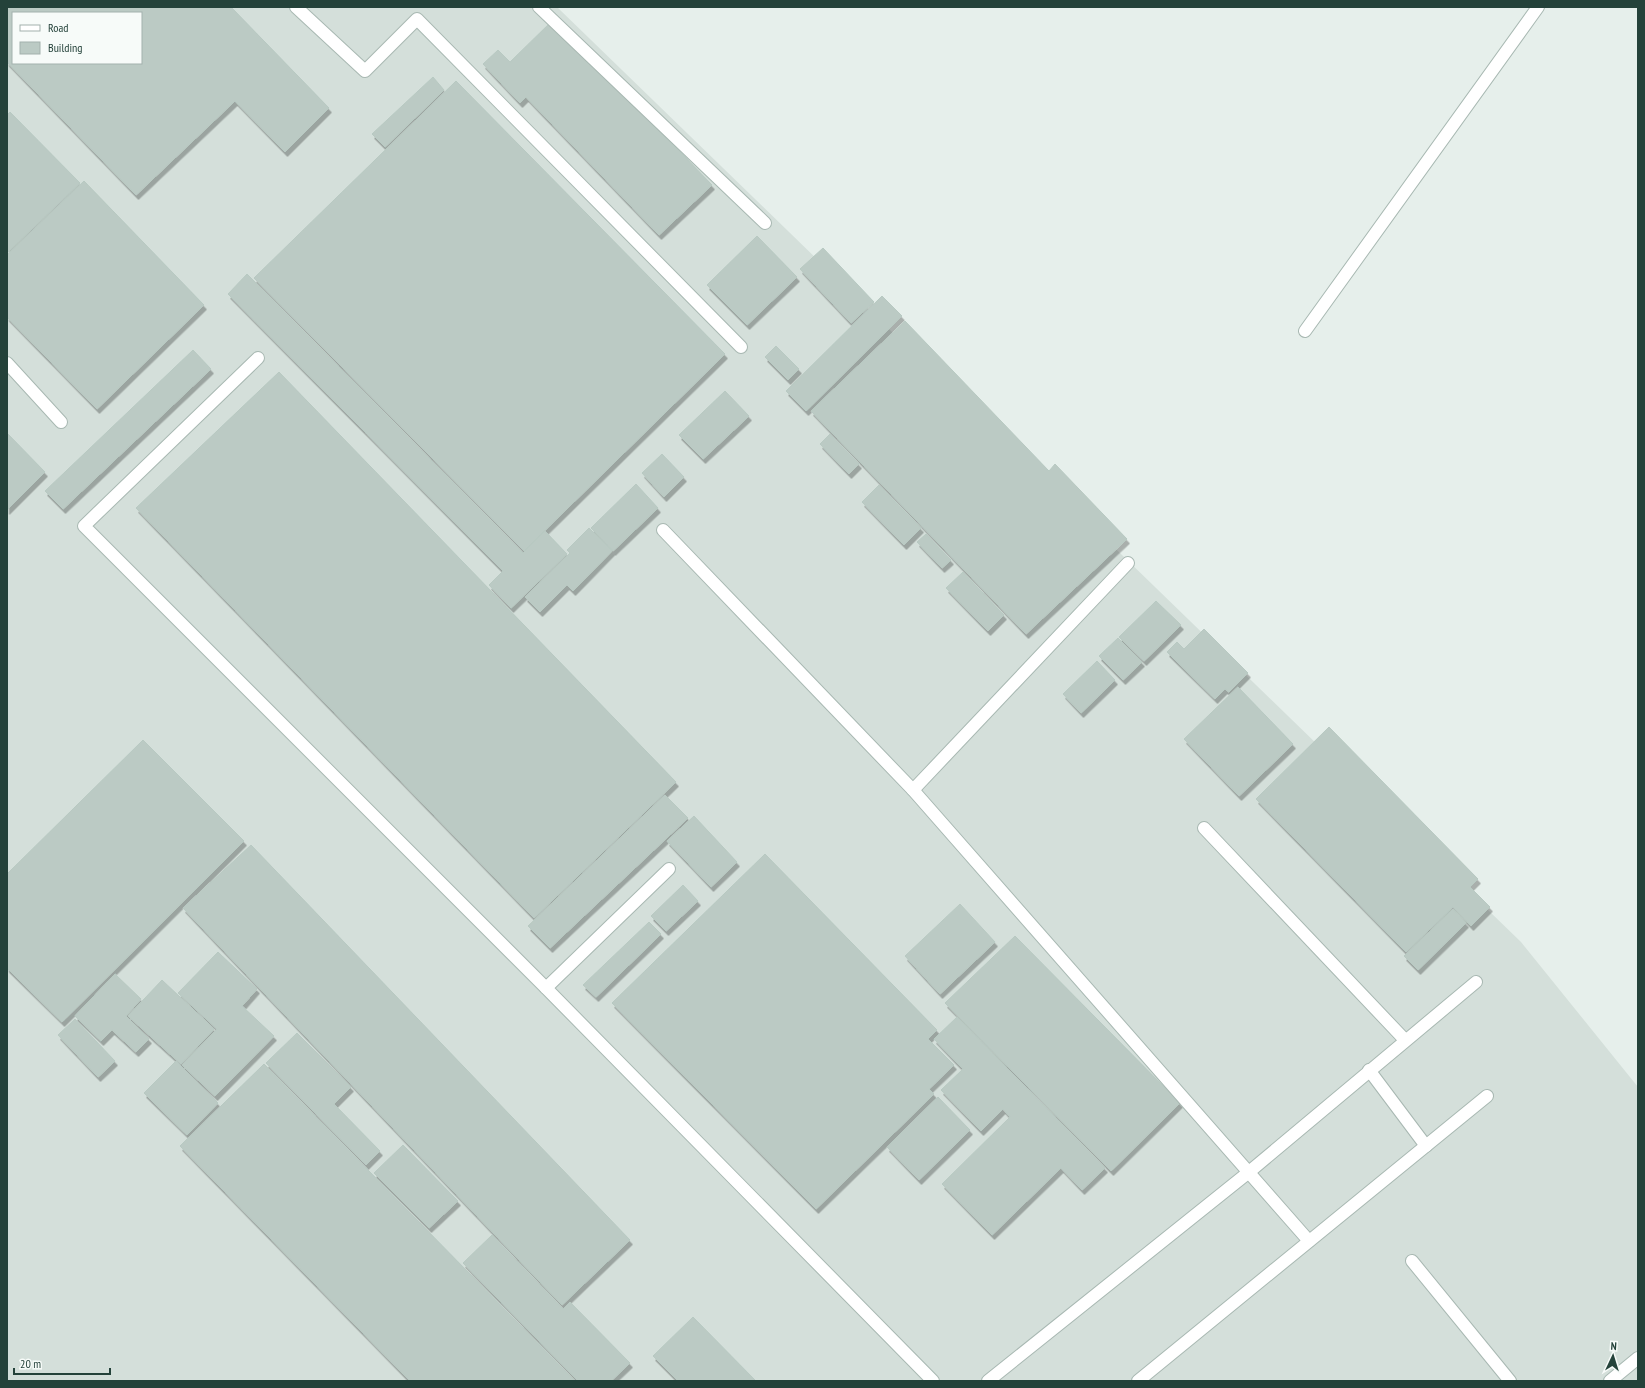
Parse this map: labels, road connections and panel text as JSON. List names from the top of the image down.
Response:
{
  "legend": ["Road", "Building"],
  "scale_bar": "20 m",
  "north": "top"
}
